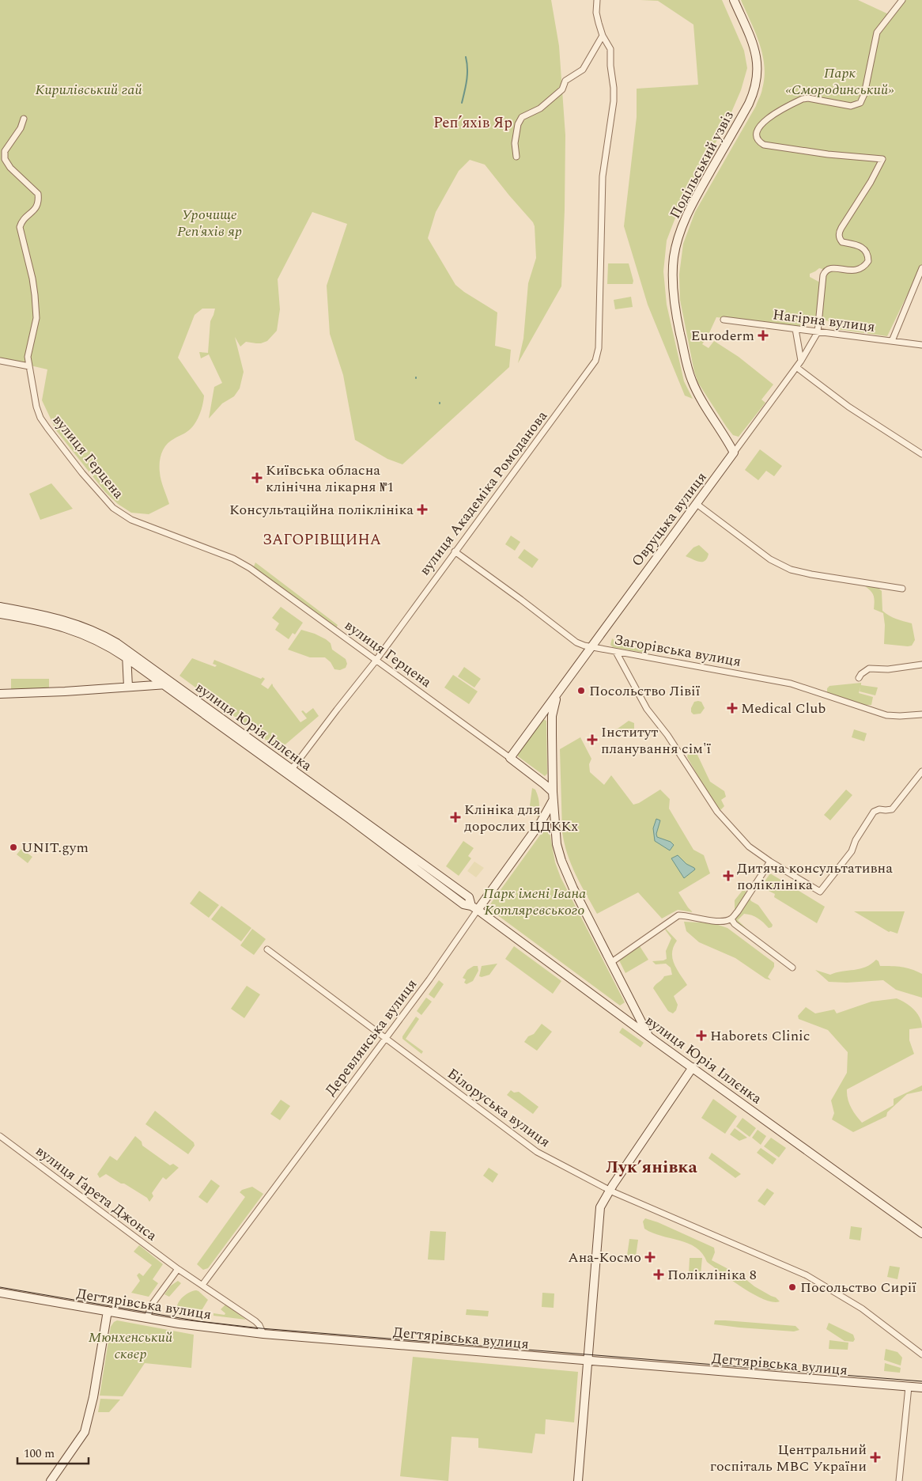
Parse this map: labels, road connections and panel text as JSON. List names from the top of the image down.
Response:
{
  "streets": {
    "main road": [
      "Подільський узвіз",
      "вулиця Герцена",
      "Овруцька вулиця",
      "вулиця Юрія Іллєнка",
      "Деревлянська вулиця",
      "Дегтярівська вулиця"
    ],
    "street": [
      "Нагірна вулиця",
      "вулиця Академіка Ромоданова",
      "Загорівська вулиця",
      "Білоруська вулиця",
      "вулиця Ґарета Джонса"
    ]
  },
  "crossings": [
    ["Подільський узвіз", "Овруцька вулиця"],
    ["Нагірна вулиця", "Овруцька вулиця"],
    ["вулиця Герцена", "вулиця Академіка Ромоданова"],
    ["вулиця Герцена", "Овруцька вулиця"],
    ["вулиця Герцена", "Деревлянська вулиця"],
    ["вулиця Академіка Ромоданова", "Загорівська вулиця"],
    ["вулиця Академіка Ромоданова", "вулиця Юрія Іллєнка"],
    ["Овруцька вулиця", "Загорівська вулиця"],
    ["Овруцька вулиця", "Деревлянська вулиця"],
    ["вулиця Юрія Іллєнка", "Деревлянська вулиця"],
    ["Деревлянська вулиця", "Білоруська вулиця"],
    ["Деревлянська вулиця", "вулиця Ґарета Джонса"],
    ["вулиця Ґарета Джонса", "Дегтярівська вулиця"]
  ],
  "districts": ["Репʼяхів Яр", "ЗАГОРІВЩИНА", "Лукʼянівка"],
  "parks": [
    "Парк «Смородинський»",
    "Кирилівський гай",
    "Урочище Реп'яхів яр",
    "Парк імені Івана Котляревського",
    "Мюнхенський сквер"
  ],
  "places": {
    "health": [
      "Euroderm",
      "Київська обласна клінічна лікарня №1",
      "Консультаційна поліклініка",
      "Medical Club",
      "Інститут планування сім'ї",
      "Клініка для дорослих ЦДККх",
      "Дитяча консультативна поліклініка",
      "Haborets Clinic",
      "Ана-Космо",
      "Поліклініка 8",
      "Центральний госпіталь МВС України"
    ],
    "other": ["Посольство Лівії", "UNIT.gym", "Посольство Сирії"]
  },
  "scale_bar": "100 m"
}
